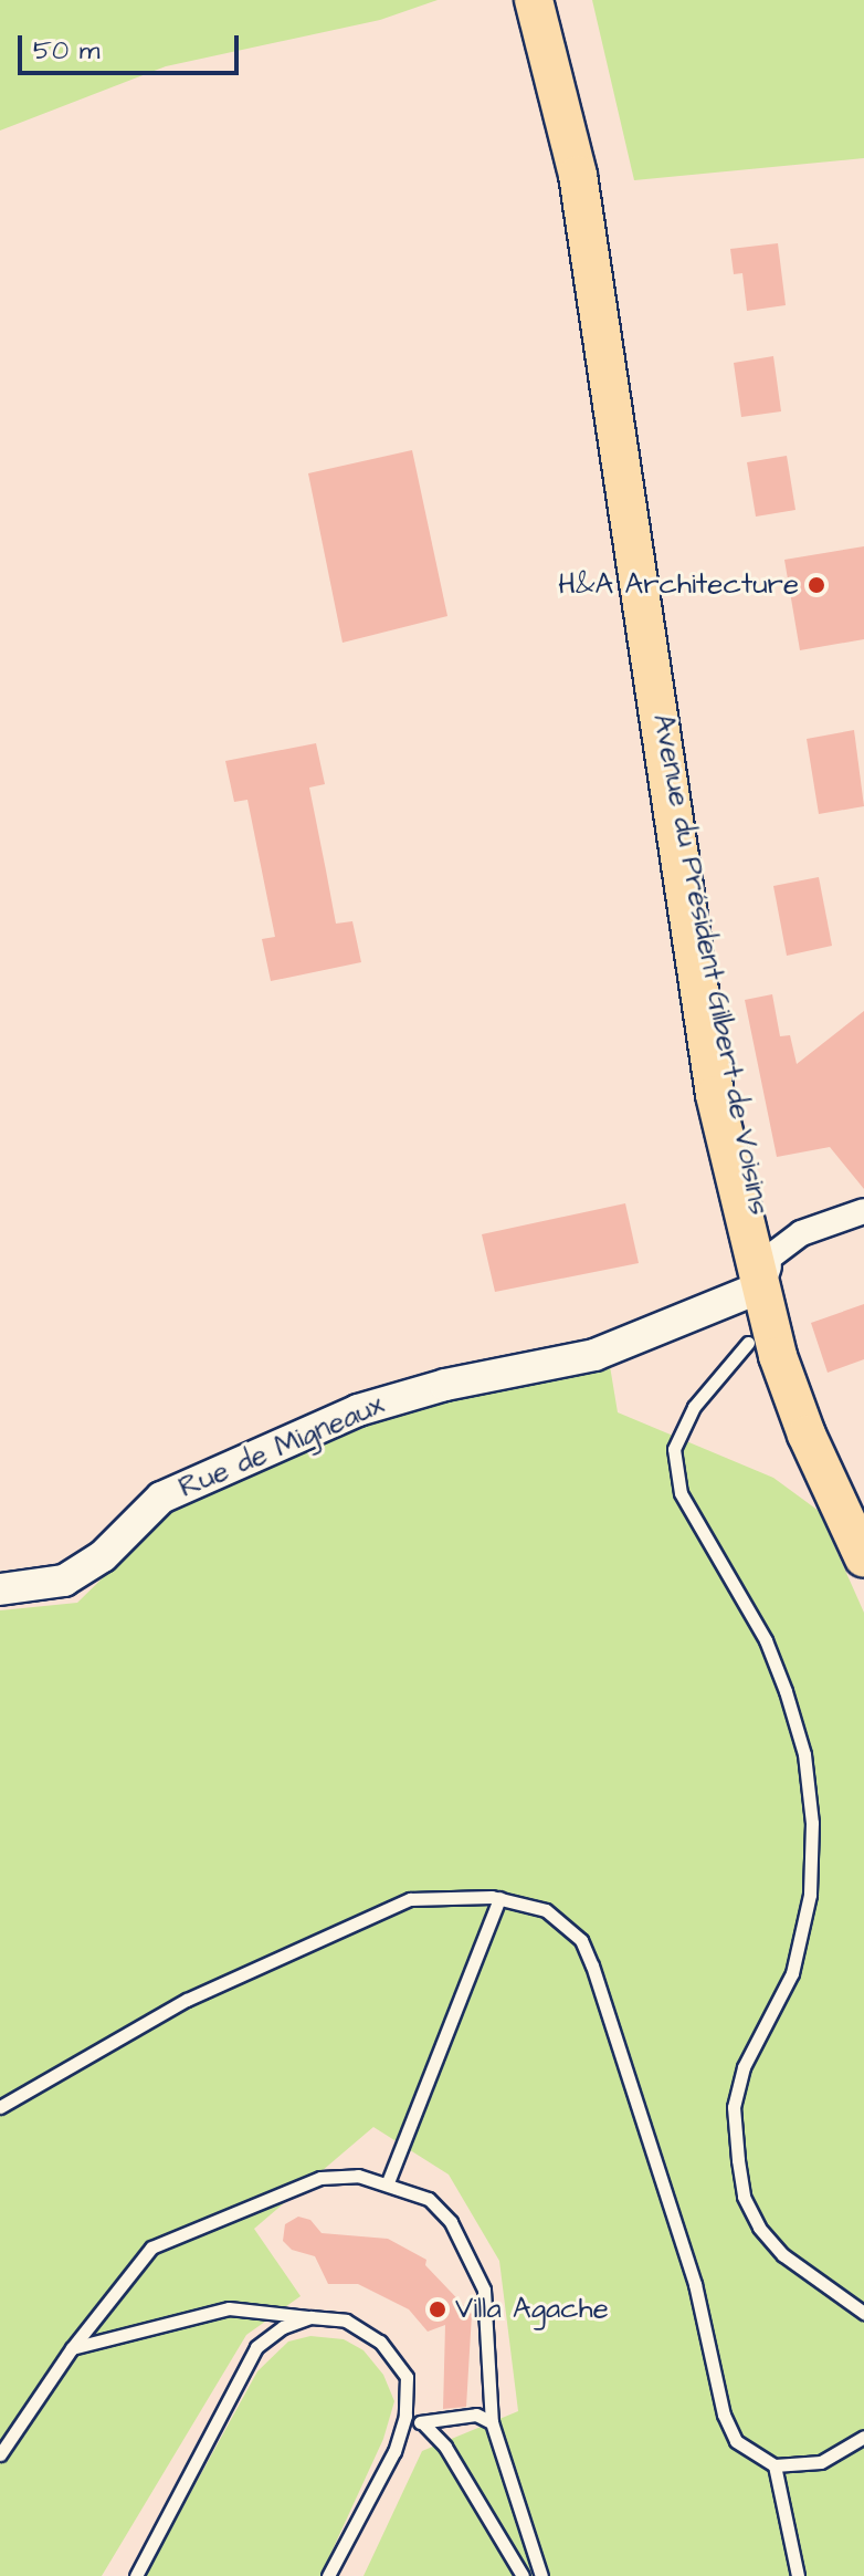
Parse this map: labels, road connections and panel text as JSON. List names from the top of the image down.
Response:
{
  "streets": {
    "main road": ["Avenue du Président Gilbert de Voisins"],
    "street": ["Rue de Migneaux"]
  },
  "crossings": [
    ["Avenue du Président Gilbert de Voisins", "Rue de Migneaux"]
  ],
  "places": ["H&A Architecture", "Villa Agache"],
  "scale_bar": "50 m"
}
